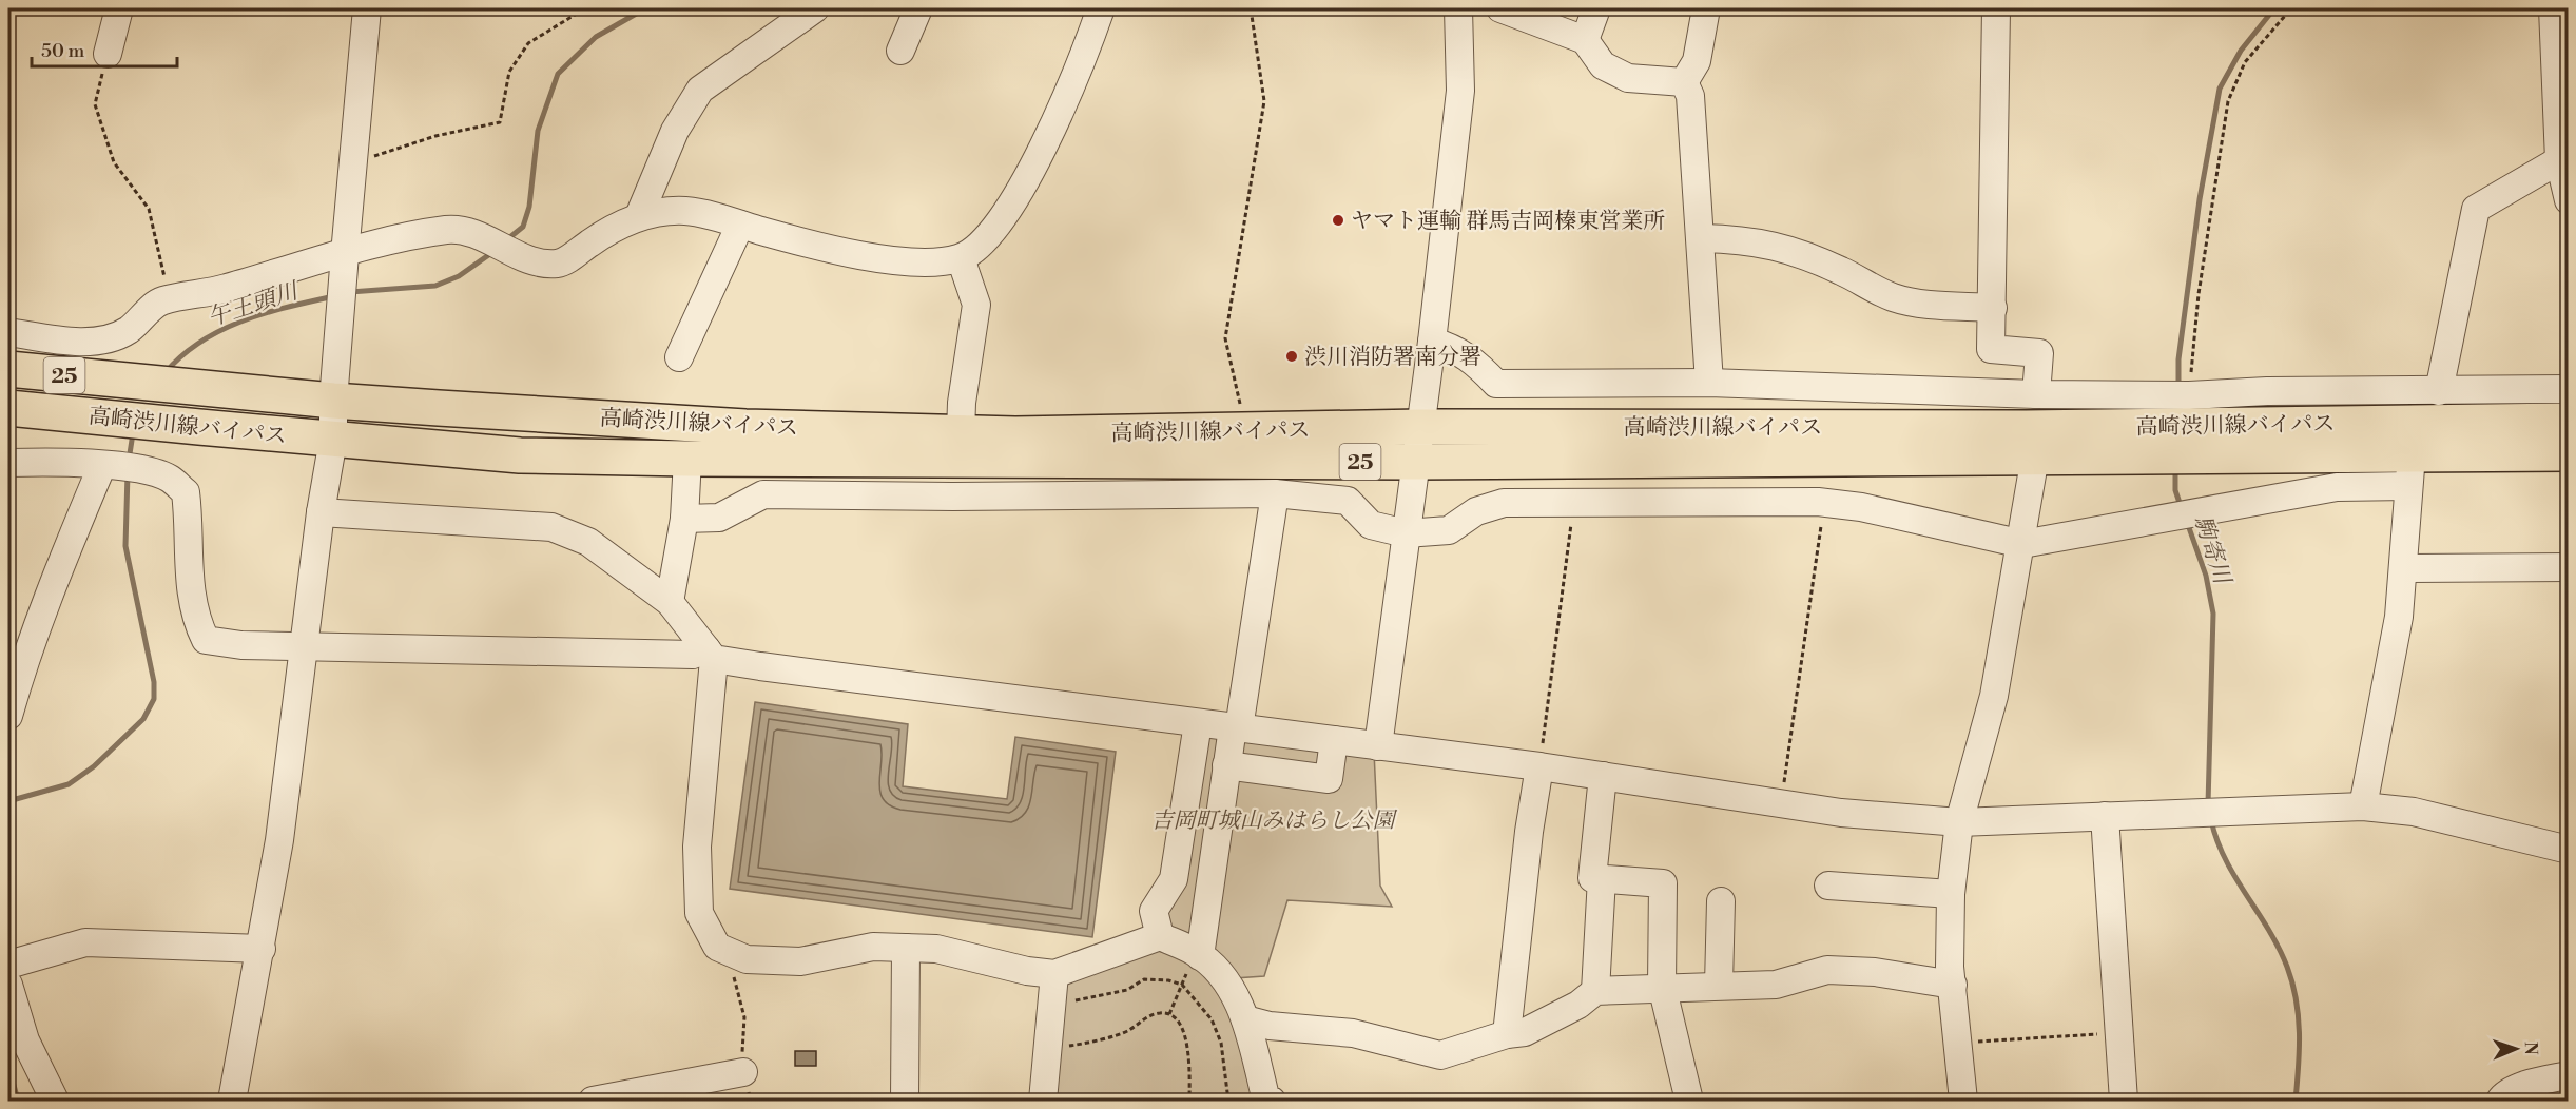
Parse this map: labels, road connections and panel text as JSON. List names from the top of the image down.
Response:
{
  "streets": {
    "main road": ["25", "高崎渋川線バイパス"]
  },
  "water": ["午王頭川", "駒寄川"],
  "parks": ["吉岡町城山みはらし公園"],
  "places": ["ヤマト運輸 群馬吉岡榛東営業所", "渋川消防署南分署"],
  "scale_bar": "50 m",
  "north": "right"
}
